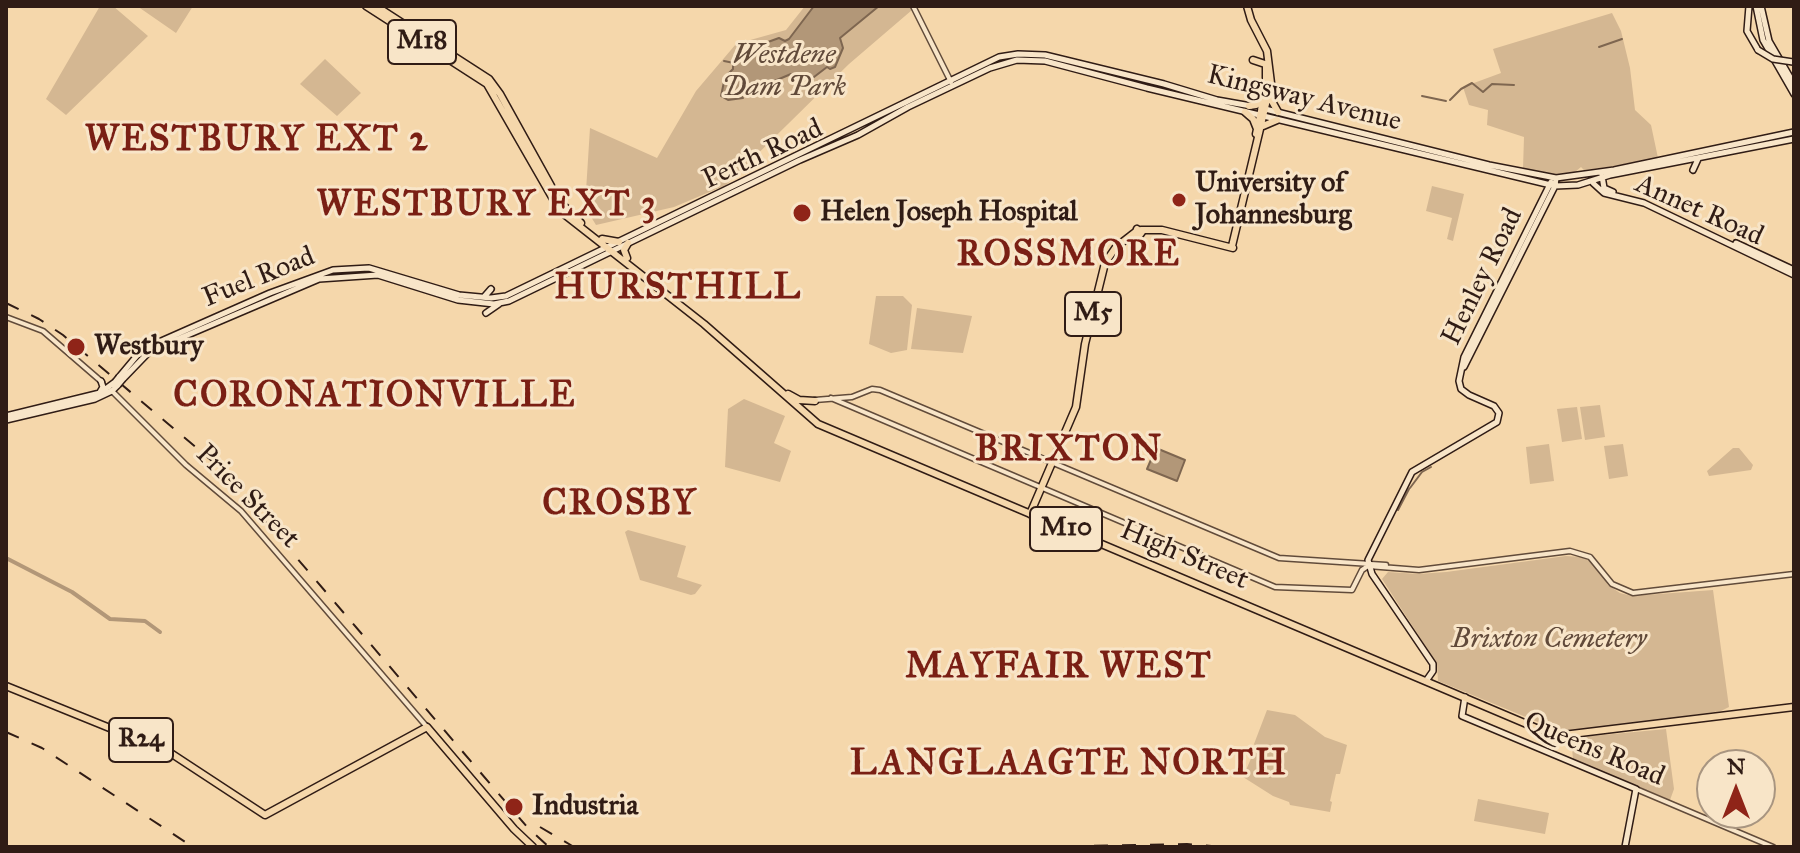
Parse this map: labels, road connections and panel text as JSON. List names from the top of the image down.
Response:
{
  "streets": {
    "main road": [
      "M18",
      "Kingsway Avenue",
      "Perth Road",
      "Annet Road",
      "Henley Road",
      "Fuel Road",
      "M5",
      "M10",
      "High Street",
      "R24",
      "Queens Road"
    ],
    "street": ["Price Street"]
  },
  "crossings": [
    ["M18", "Perth Road"],
    ["M18", "M10"],
    ["Kingsway Avenue", "Perth Road"],
    ["Kingsway Avenue", "Annet Road"],
    ["Kingsway Avenue", "Henley Road"],
    ["Kingsway Avenue", "M5"],
    ["Perth Road", "M10"],
    ["Fuel Road", "Price Street"],
    ["M5", "High Street"],
    ["Price Street", "R24"],
    ["M10", "High Street"],
    ["M10", "Queens Road"]
  ],
  "districts": [
    "WESTBURY EXT 2",
    "WESTBURY EXT 3",
    "ROSSMORE",
    "HURSTHILL",
    "CORONATIONVILLE",
    "BRIXTON",
    "CROSBY",
    "MAYFAIR WEST",
    "LANGLAAGTE NORTH"
  ],
  "parks": ["Westdene Dam Park", "Brixton Cemetery"],
  "places": [
    "University of Johannesburg",
    "Helen Joseph Hospital",
    "Westbury",
    "Industria"
  ],
  "north": "top"
}
